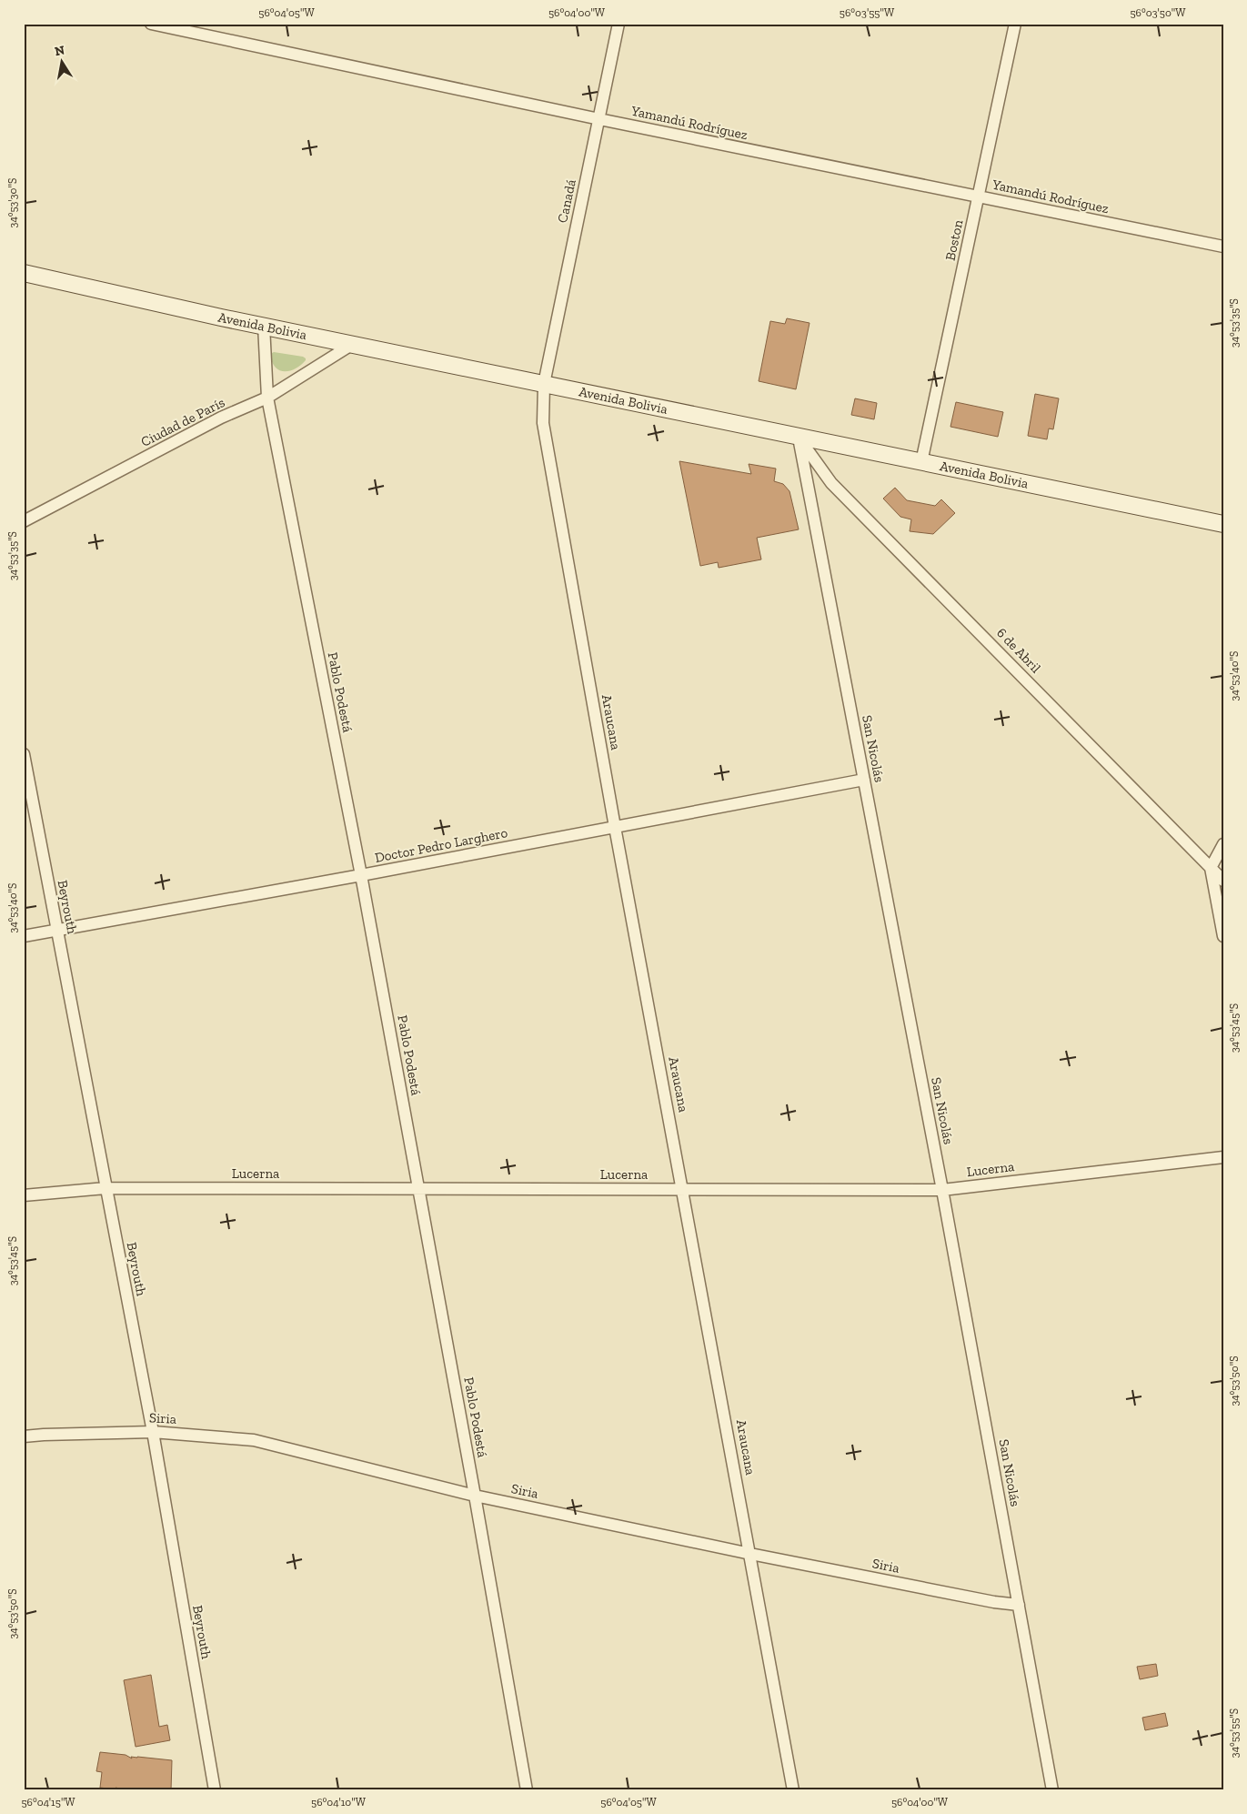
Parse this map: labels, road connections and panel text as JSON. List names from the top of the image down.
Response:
{
  "streets": {
    "street": [
      "Yamandú Rodríguez",
      "Canadá",
      "Boston",
      "Avenida Bolivia",
      "Ciudad de París",
      "6 de Abril",
      "Pablo Podestá",
      "Araucana",
      "San Nicolás",
      "Doctor Pedro Larghero",
      "Beyrouth",
      "Lucerna",
      "Siria"
    ]
  },
  "crossings": [
    ["Yamandú Rodríguez", "Canadá"],
    ["Yamandú Rodríguez", "Boston"],
    ["Canadá", "Avenida Bolivia"],
    ["Canadá", "Araucana"],
    ["Boston", "Avenida Bolivia"],
    ["Avenida Bolivia", "Ciudad de París"],
    ["Avenida Bolivia", "6 de Abril"],
    ["Avenida Bolivia", "Pablo Podestá"],
    ["Avenida Bolivia", "Araucana"],
    ["Avenida Bolivia", "San Nicolás"],
    ["Ciudad de París", "Pablo Podestá"],
    ["6 de Abril", "San Nicolás"],
    ["Pablo Podestá", "Doctor Pedro Larghero"],
    ["Pablo Podestá", "Lucerna"],
    ["Pablo Podestá", "Siria"],
    ["Araucana", "Doctor Pedro Larghero"],
    ["Araucana", "Lucerna"],
    ["Araucana", "Siria"],
    ["San Nicolás", "Doctor Pedro Larghero"],
    ["San Nicolás", "Lucerna"],
    ["San Nicolás", "Siria"],
    ["Doctor Pedro Larghero", "Beyrouth"],
    ["Beyrouth", "Lucerna"],
    ["Beyrouth", "Siria"]
  ],
  "north": "top",
  "coordinates": [
    "56°04'05\"W",
    "56°04'00\"W",
    "56°03'55\"W",
    "56°03'50\"W",
    "34°53'30\"S",
    "34°53'35\"S",
    "34°53'40\"S",
    "34°53'45\"S",
    "34°53'50\"S",
    "34°53'55\"S",
    "56°04'15\"W",
    "56°04'10\"W"
  ]
}
